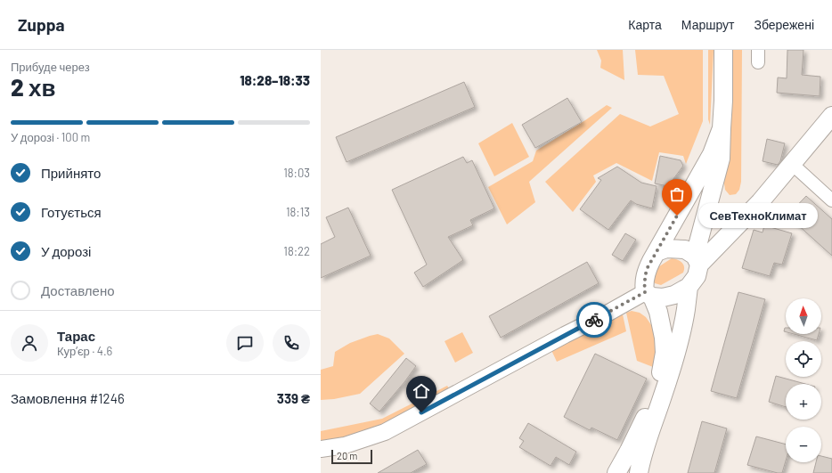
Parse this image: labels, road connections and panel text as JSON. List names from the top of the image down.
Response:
{
  "places": ["СевТехноКлимат"],
  "scale_bar": "20 m",
  "north": "top",
  "page": {
    "header": "Zuppa",
    "nav": ["Карта", "Маршрут", "Збережені"],
    "heading": ["2 хв", "Прибуде через", "18:28–18:33"],
    "panel": [
      "Тарас",
      "Кур’єр · 4.6",
      "Замовлення #1246",
      "339 ₴"
    ],
    "bar": "У дорозі · 100 m",
    "list": [
      ["Прийнято", "18:03"],
      ["Готується", "18:13"],
      ["У дорозі", "18:22"],
      "Доставлено"
    ],
    "bubble": "СевТехноКлимат",
    "map_buttons": ["+", "−"],
    "scale": "20 m"
  }
}
